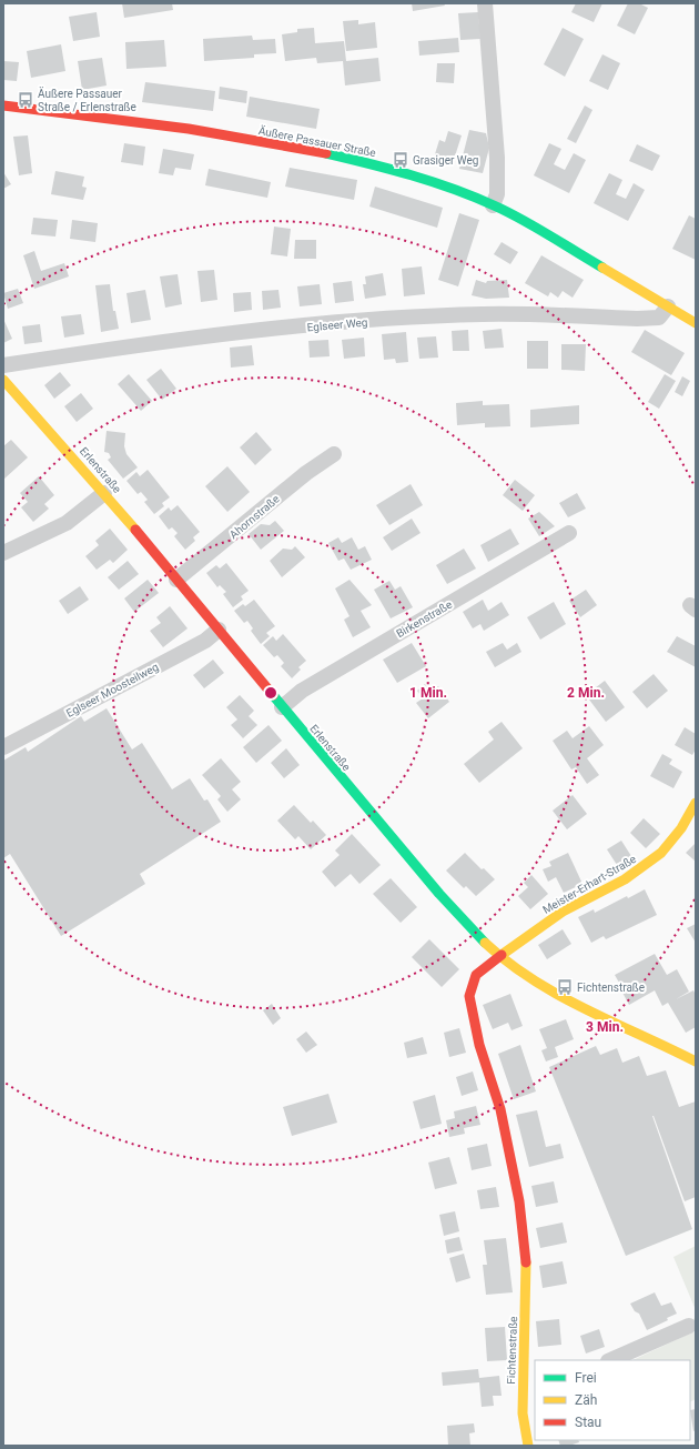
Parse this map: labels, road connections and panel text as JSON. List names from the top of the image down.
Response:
{
  "streets": {
    "street": [
      "Äußere Passauer Straße",
      "Eglseer Weg",
      "Erlenstraße",
      "Ahornstraße",
      "Birkenstraße",
      "Eglseer Moosteilweg",
      "Meister-Erhart-Straße",
      "Fichtenstraße"
    ]
  },
  "crossings": [
    ["Äußere Passauer Straße", "Eglseer Weg"],
    ["Erlenstraße", "Ahornstraße"],
    ["Erlenstraße", "Birkenstraße"],
    ["Erlenstraße", "Eglseer Moosteilweg"],
    ["Erlenstraße", "Meister-Erhart-Straße"],
    ["Erlenstraße", "Fichtenstraße"],
    ["Meister-Erhart-Straße", "Fichtenstraße"]
  ],
  "places": {
    "bus stop": ["Äußere Passauer Straße / Erlenstraße", "Grasiger Weg", "Fichtenstraße"]
  },
  "legend": ["Frei", "Zäh", "Stau"],
  "rings": ["1 Min.", "2 Min.", "3 Min."]
}
